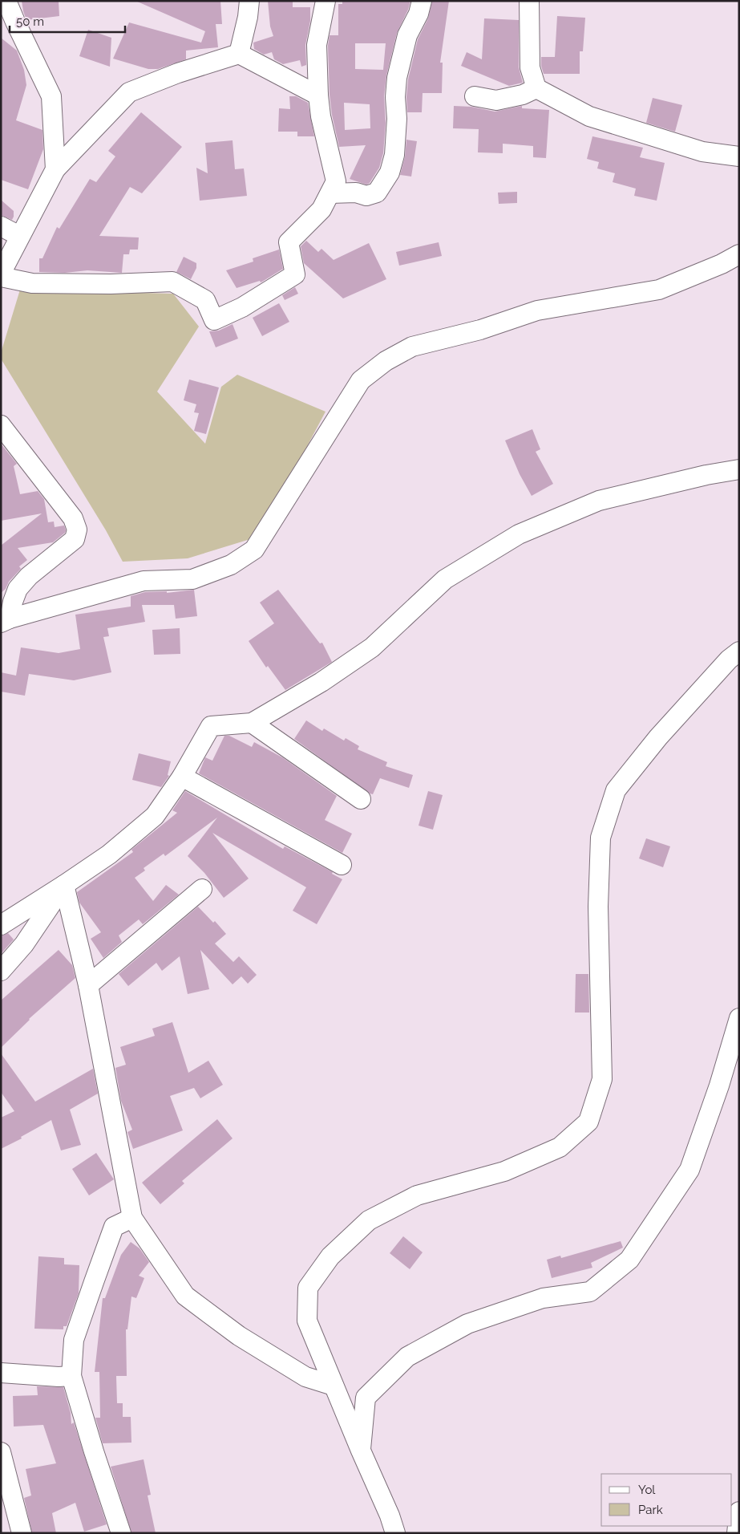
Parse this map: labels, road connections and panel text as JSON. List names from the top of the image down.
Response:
{
  "legend": ["Yol", "Park"],
  "scale_bar": "50 m"
}
